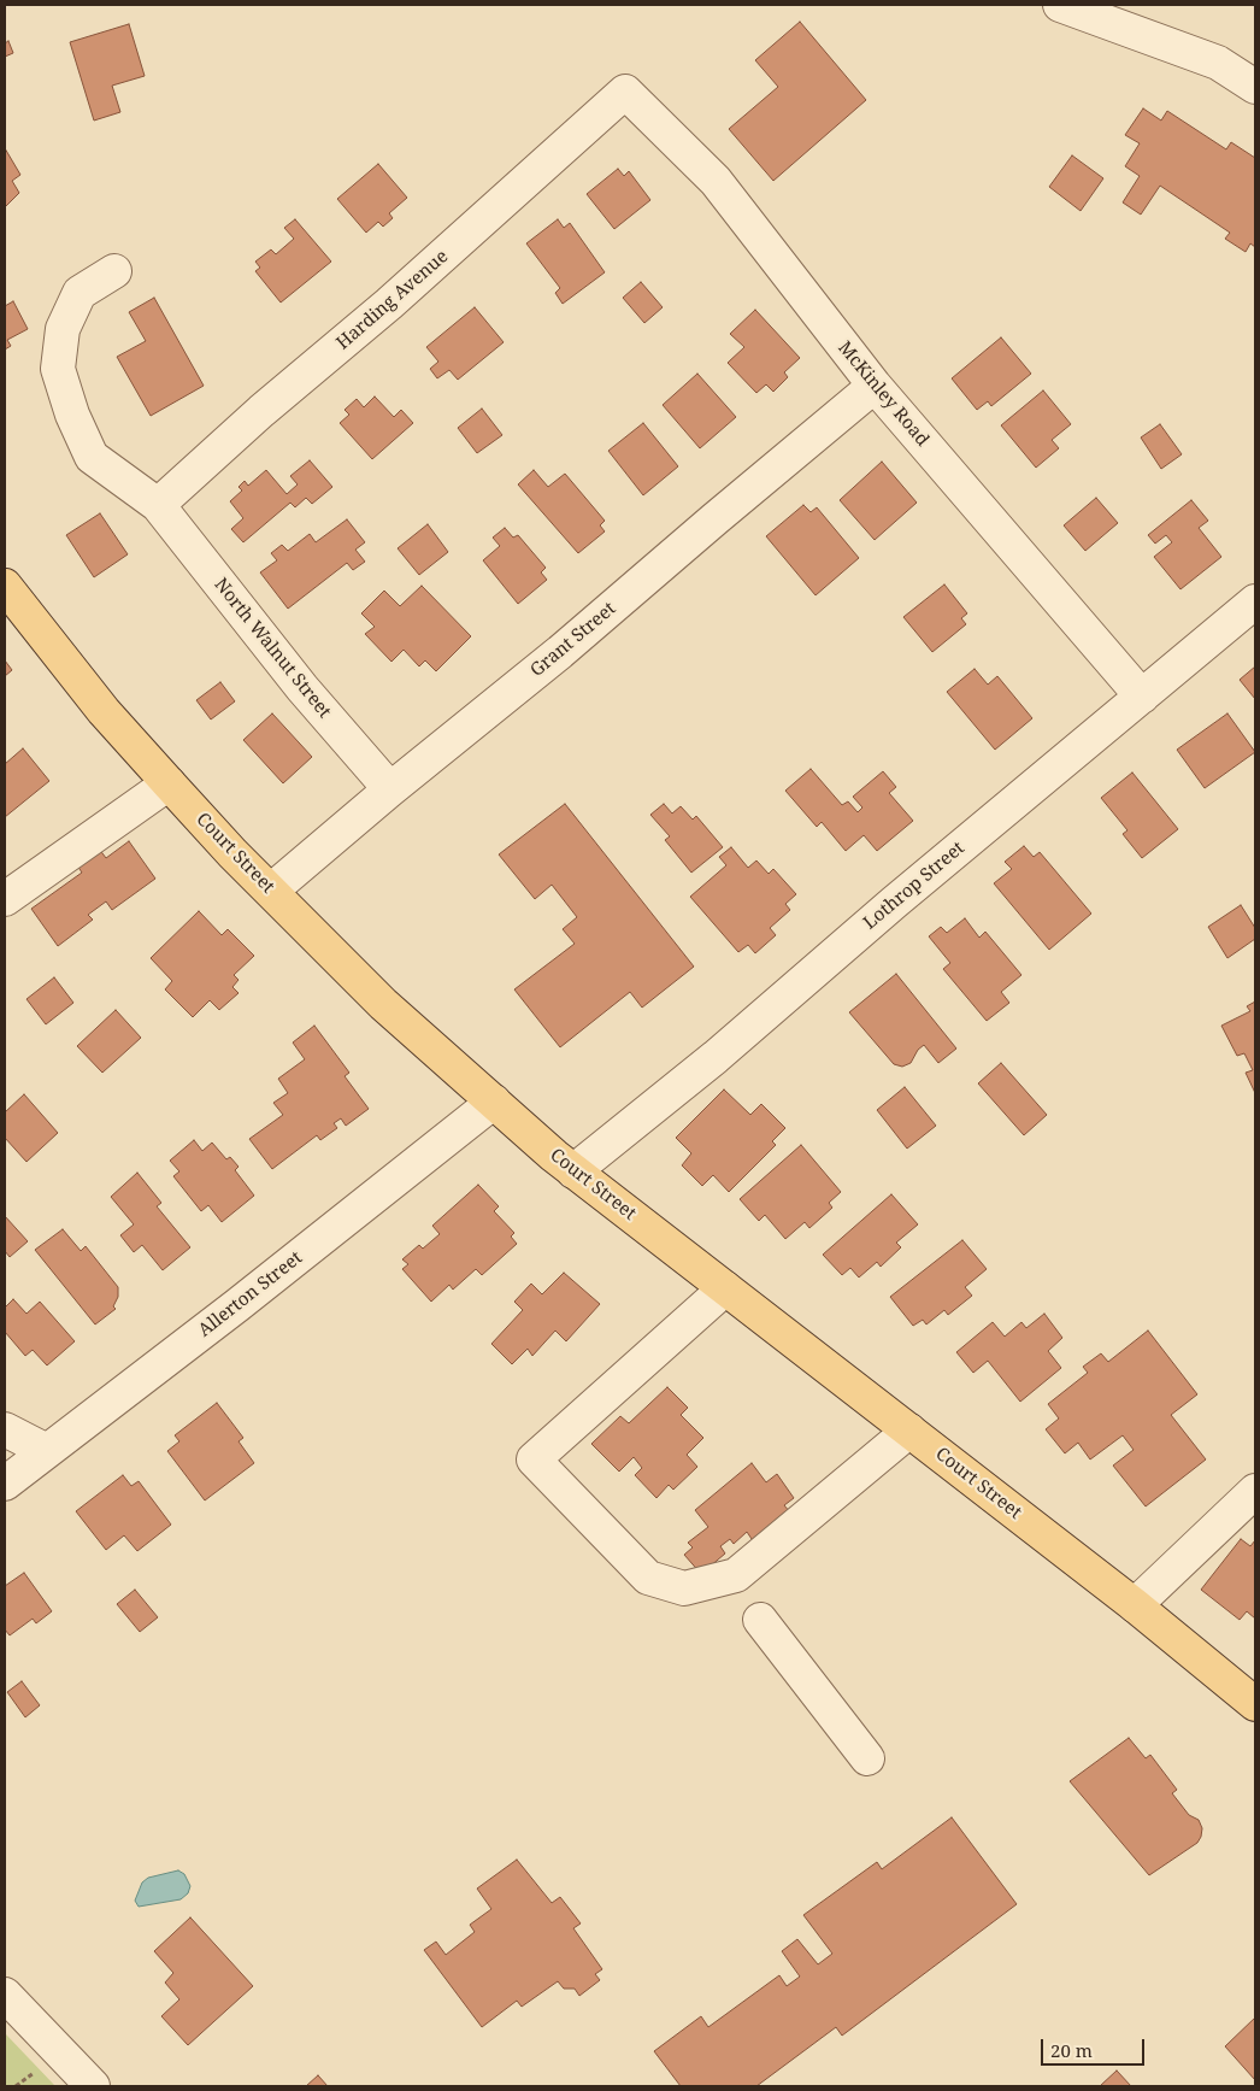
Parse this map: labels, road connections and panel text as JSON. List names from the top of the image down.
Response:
{
  "streets": {
    "main road": ["Court Street"],
    "street": [
      "Harding Avenue",
      "McKinley Road",
      "Grant Street",
      "North Walnut Street",
      "Lothrop Street",
      "Allerton Street"
    ]
  },
  "crossings": [
    ["Harding Avenue", "McKinley Road"],
    ["Harding Avenue", "North Walnut Street"],
    ["McKinley Road", "Grant Street"],
    ["McKinley Road", "Lothrop Street"],
    ["Grant Street", "North Walnut Street"],
    ["Grant Street", "Court Street"],
    ["Court Street", "Lothrop Street"],
    ["Court Street", "Allerton Street"]
  ],
  "scale_bar": "20 m"
}
